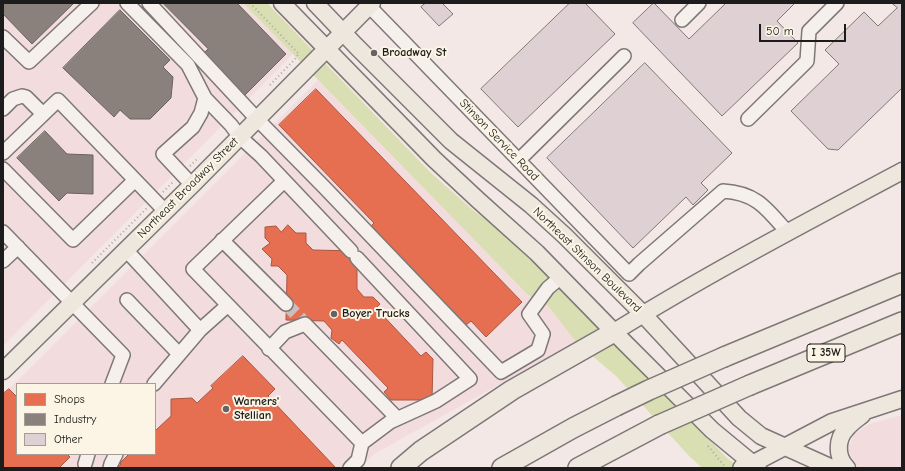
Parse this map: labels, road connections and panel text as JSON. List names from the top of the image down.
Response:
{
  "streets": {
    "highway": ["I 35W"],
    "main road": ["Northeast Broadway Street", "Northeast Stinson Boulevard"],
    "street": ["Stinson Service Road"]
  },
  "crossings": [
    ["Stinson Service Road", "Northeast Broadway Street"],
    ["Northeast Broadway Street", "Northeast Stinson Boulevard"]
  ],
  "places": ["Broadway St", "Boyer Trucks", "Warners' Stellian"],
  "legend": ["Shops", "Industry", "Other"],
  "scale_bar": "50 m"
}
